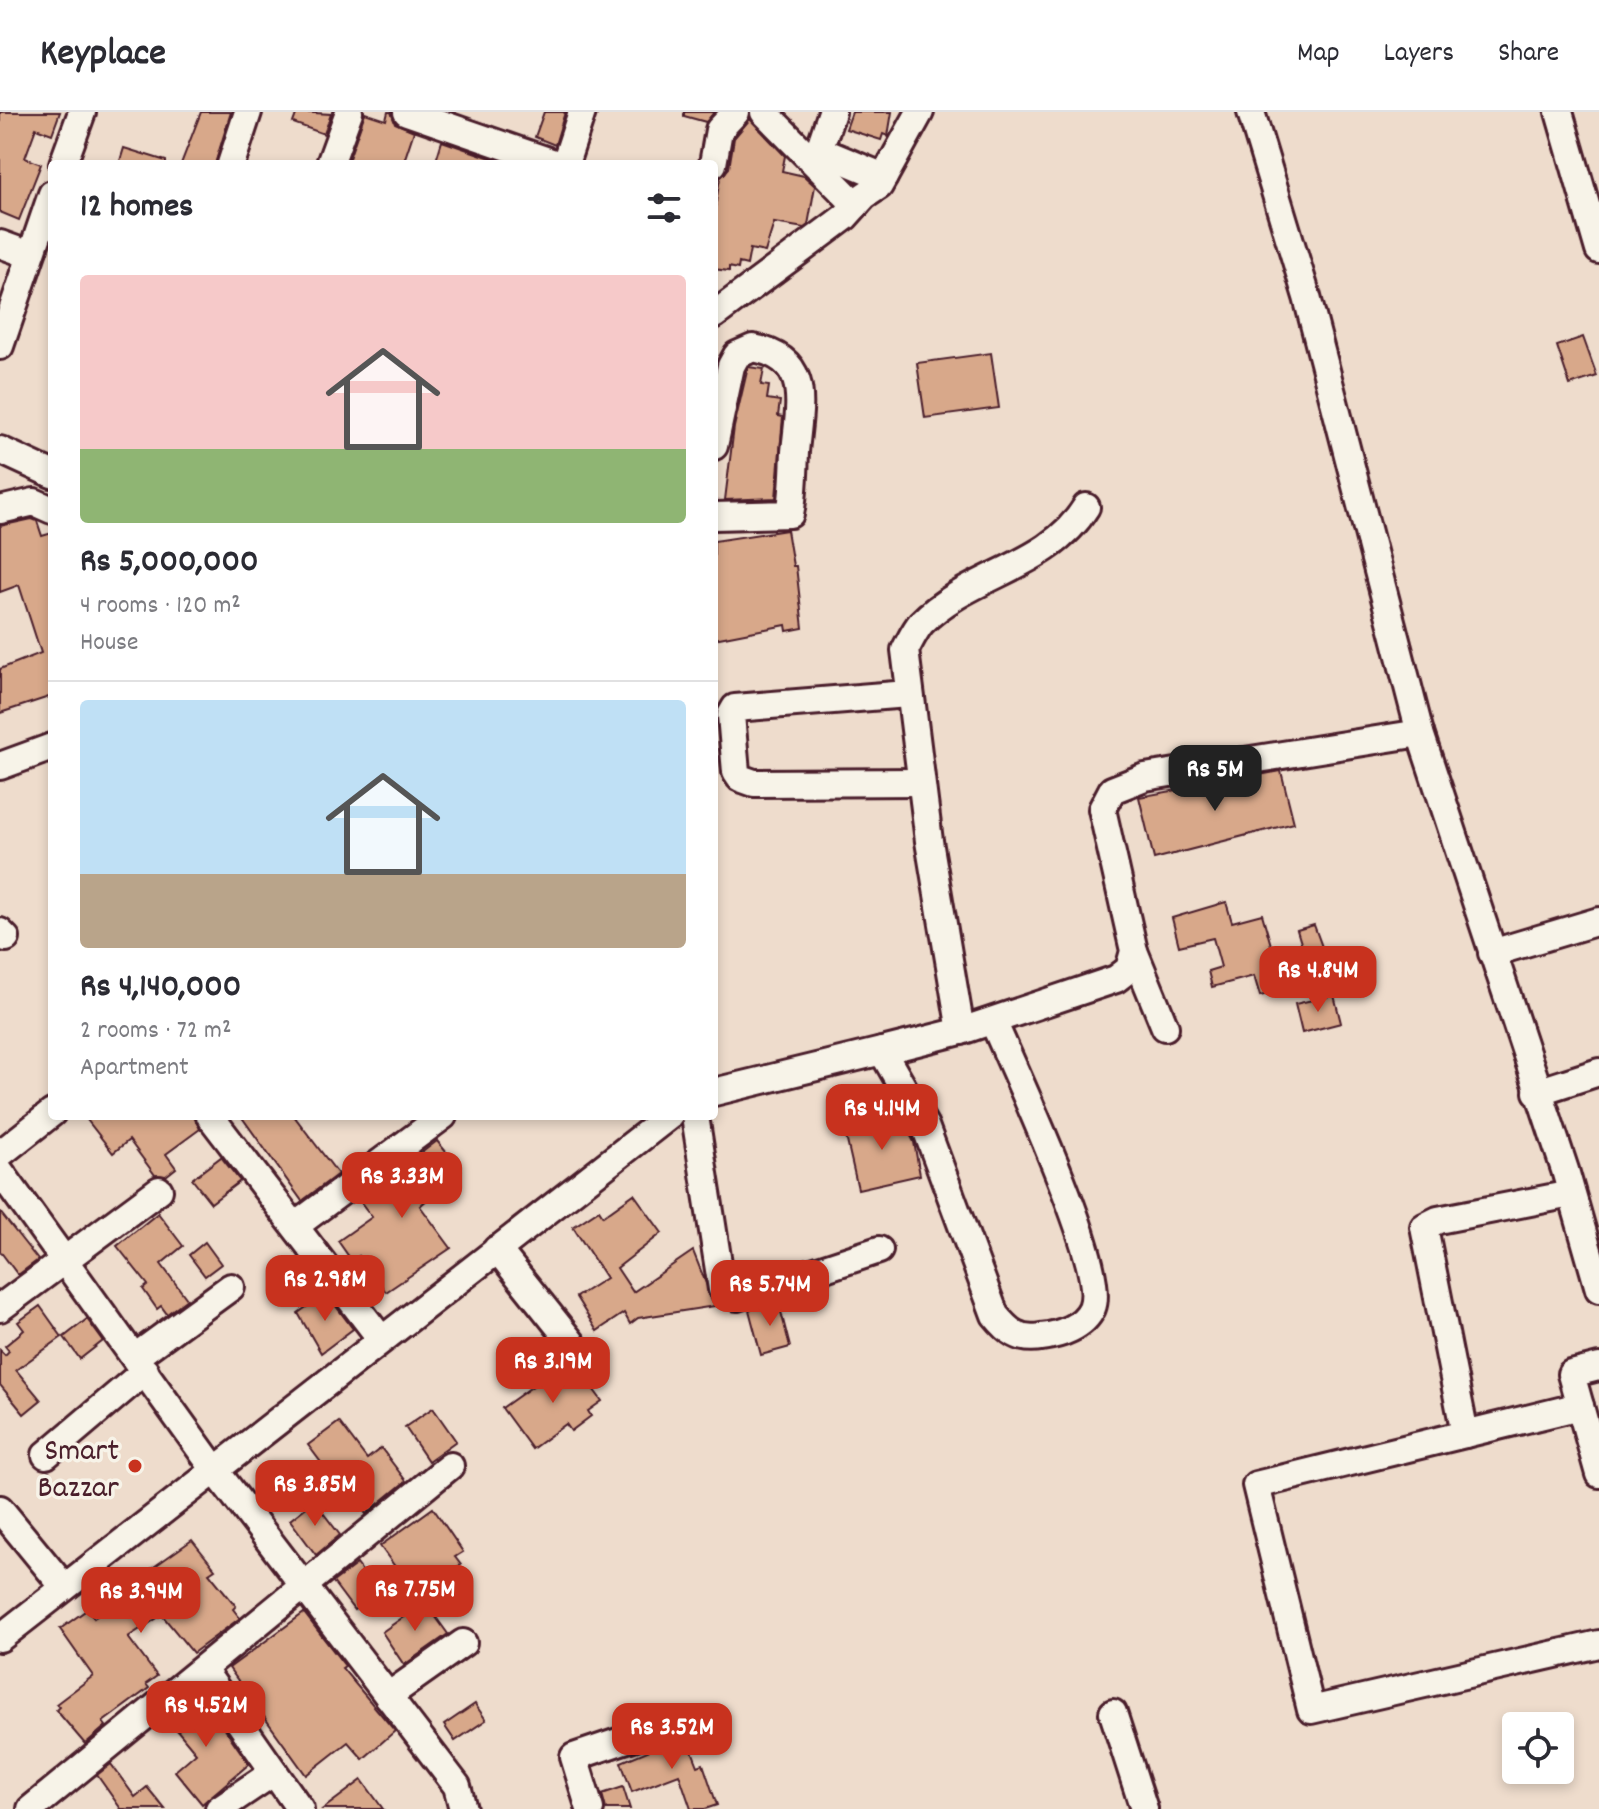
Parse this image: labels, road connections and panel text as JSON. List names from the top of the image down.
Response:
{
  "places": ["Smart Bazzar"],
  "page": {
    "header": "Keyplace",
    "nav": ["Map", "Layers", "Share"],
    "heading": "12 homes",
    "list": [
      {
        "name": "Rs 5,000,000",
        "note": "4 rooms · 120 m² · House"
      },
      {
        "name": "Rs 4,140,000",
        "note": "2 rooms · 72 m² · Apartment"
      }
    ],
    "price": [
      "Rs 5M",
      "Rs 4.84M",
      "Rs 4.14M",
      "Rs 3.33M",
      "Rs 2.98M",
      "Rs 5.74M",
      "Rs 3.19M",
      "Rs 3.85M",
      "Rs 7.75M",
      "Rs 3.94M",
      "Rs 4.52M",
      "Rs 3.52M"
    ]
  }
}
